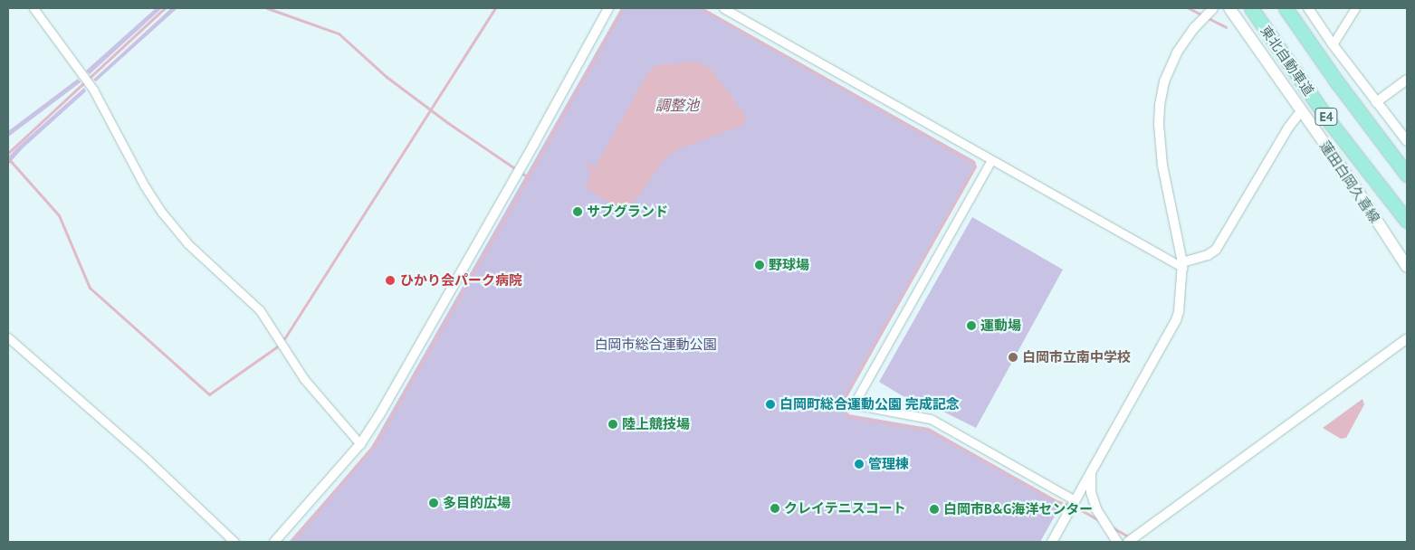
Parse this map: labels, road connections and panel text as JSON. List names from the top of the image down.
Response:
{
  "streets": {
    "highway": ["東北自動車道", "E4"],
    "main road": ["蓮田白岡久喜線"]
  },
  "water": ["調整池"],
  "parks": ["白岡市総合運動公園"],
  "places": [
    "サブグランド",
    "野球場",
    "ひかり会パーク病院",
    "運動場",
    "白岡市立南中学校",
    "白岡町総合運動公園 完成記念",
    "陸上競技場",
    "管理棟",
    "多目的広場",
    "クレイテニスコート",
    "白岡市B&G海洋センター"
  ]
}
